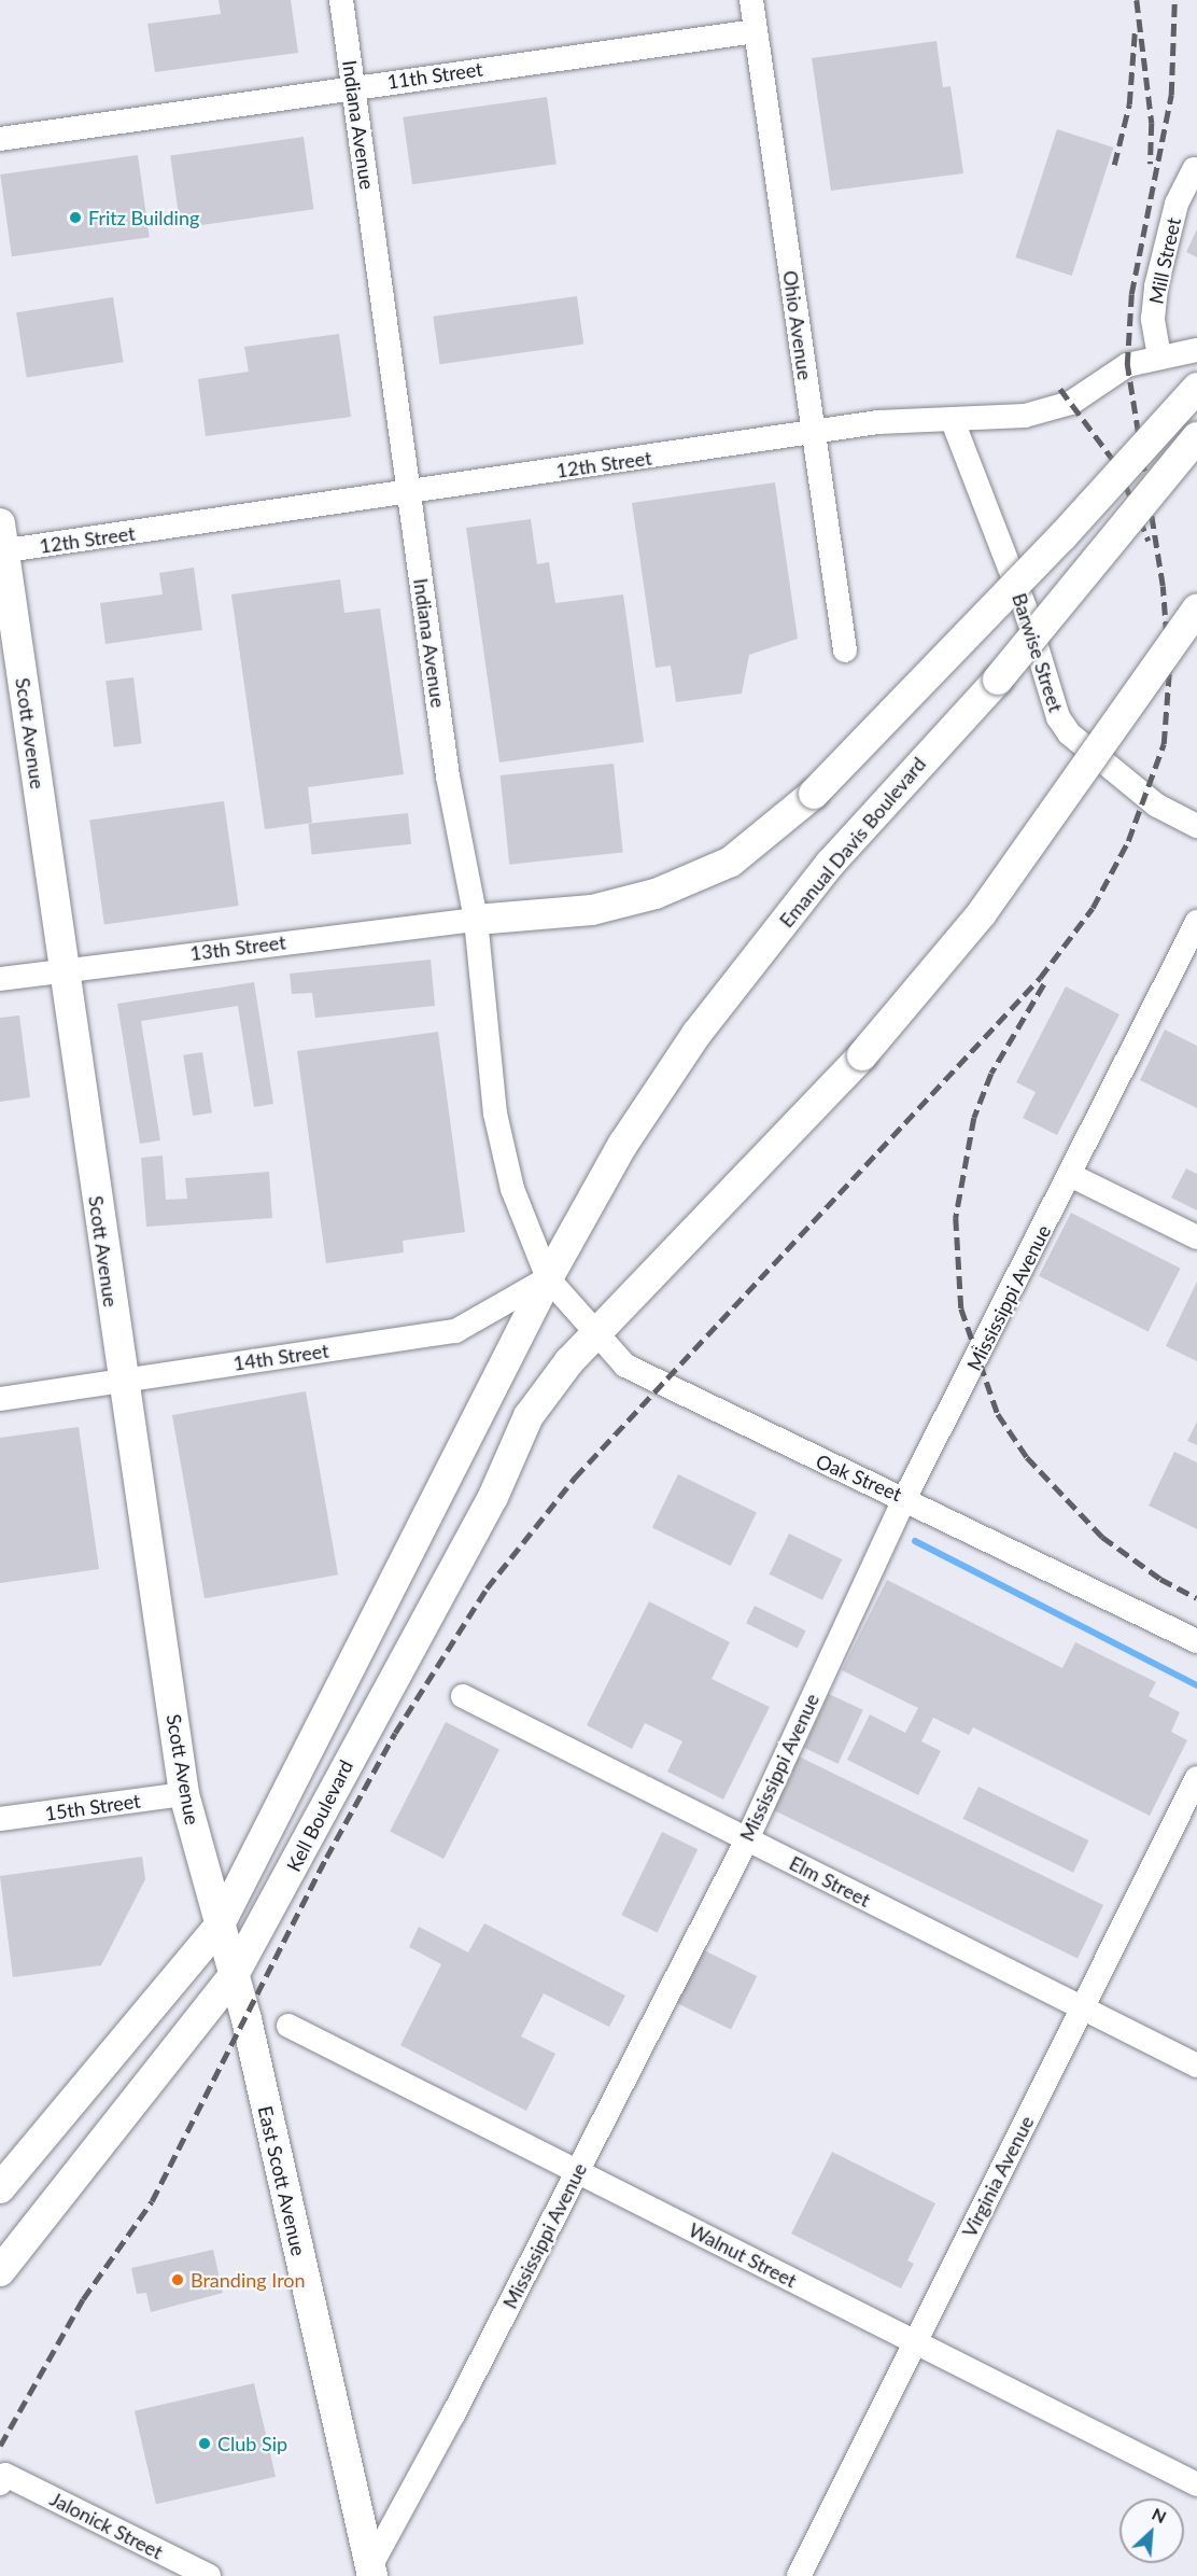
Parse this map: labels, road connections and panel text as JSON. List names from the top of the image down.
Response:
{
  "streets": {
    "main road": [
      "Scott Avenue",
      "Emanual Davis Boulevard",
      "Kell Boulevard",
      "East Scott Avenue"
    ],
    "street": [
      "11th Street",
      "Indiana Avenue",
      "Mill Street",
      "Ohio Avenue",
      "12th Street",
      "Barwise Street",
      "13th Street",
      "Mississippi Avenue",
      "14th Street",
      "Oak Street",
      "15th Street",
      "Elm Street",
      "Virginia Avenue",
      "Walnut Street",
      "Jalonick Street"
    ]
  },
  "crossings": [
    ["11th Street", "Indiana Avenue"],
    ["11th Street", "Ohio Avenue"],
    ["Indiana Avenue", "12th Street"],
    ["Indiana Avenue", "Emanual Davis Boulevard"],
    ["Indiana Avenue", "13th Street"],
    ["Indiana Avenue", "14th Street"],
    ["Indiana Avenue", "Oak Street"],
    ["Indiana Avenue", "Kell Boulevard"],
    ["Mill Street", "12th Street"],
    ["Ohio Avenue", "12th Street"],
    ["12th Street", "Barwise Street"],
    ["12th Street", "Scott Avenue"],
    ["Scott Avenue", "13th Street"],
    ["Scott Avenue", "14th Street"],
    ["Scott Avenue", "15th Street"],
    ["Scott Avenue", "Kell Boulevard"],
    ["Scott Avenue", "East Scott Avenue"],
    ["Emanual Davis Boulevard", "14th Street"],
    ["Emanual Davis Boulevard", "Oak Street"],
    ["Emanual Davis Boulevard", "Kell Boulevard"],
    ["Mississippi Avenue", "Oak Street"],
    ["Mississippi Avenue", "Elm Street"],
    ["Mississippi Avenue", "East Scott Avenue"],
    ["Mississippi Avenue", "Walnut Street"],
    ["14th Street", "Oak Street"],
    ["14th Street", "Kell Boulevard"],
    ["Oak Street", "Kell Boulevard"],
    ["Kell Boulevard", "East Scott Avenue"],
    ["Elm Street", "Virginia Avenue"],
    ["Virginia Avenue", "Walnut Street"]
  ],
  "places": ["Fritz Building", "Branding Iron", "Club Sip"],
  "north": "top right"
}
